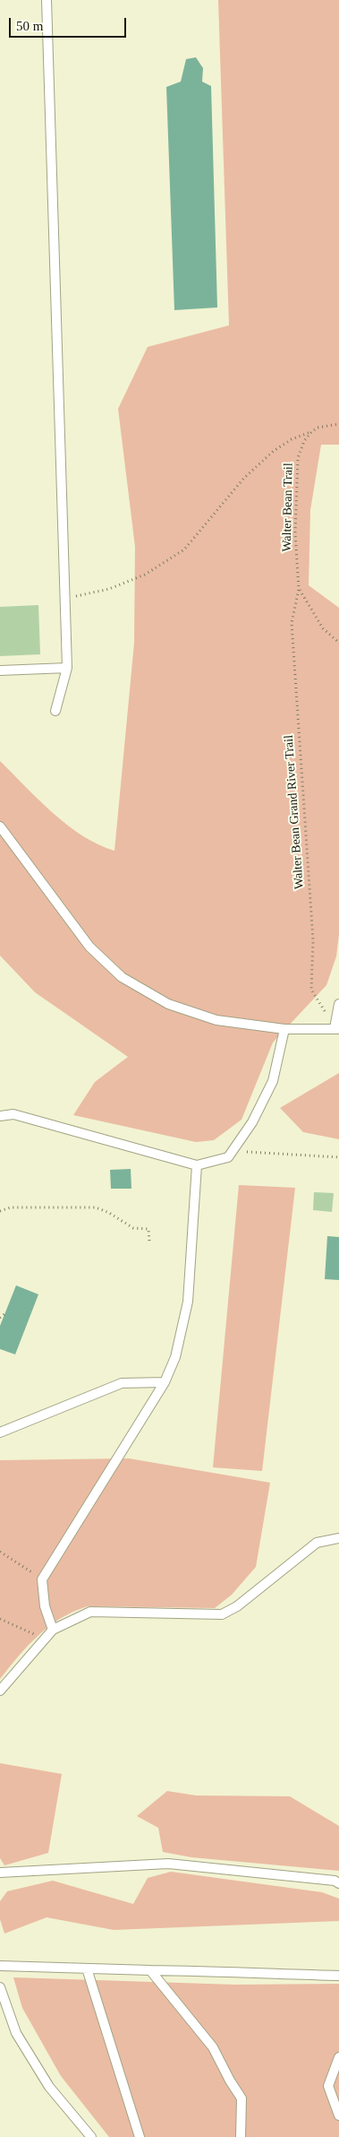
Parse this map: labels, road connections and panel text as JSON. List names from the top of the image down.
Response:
{
  "streets": {
    "path": ["Walter Bean Trail", "Walter Bean Grand River Trail"]
  },
  "crossings": [
    ["Walter Bean Trail", "Walter Bean Grand River Trail"]
  ],
  "scale_bar": "50 m"
}
